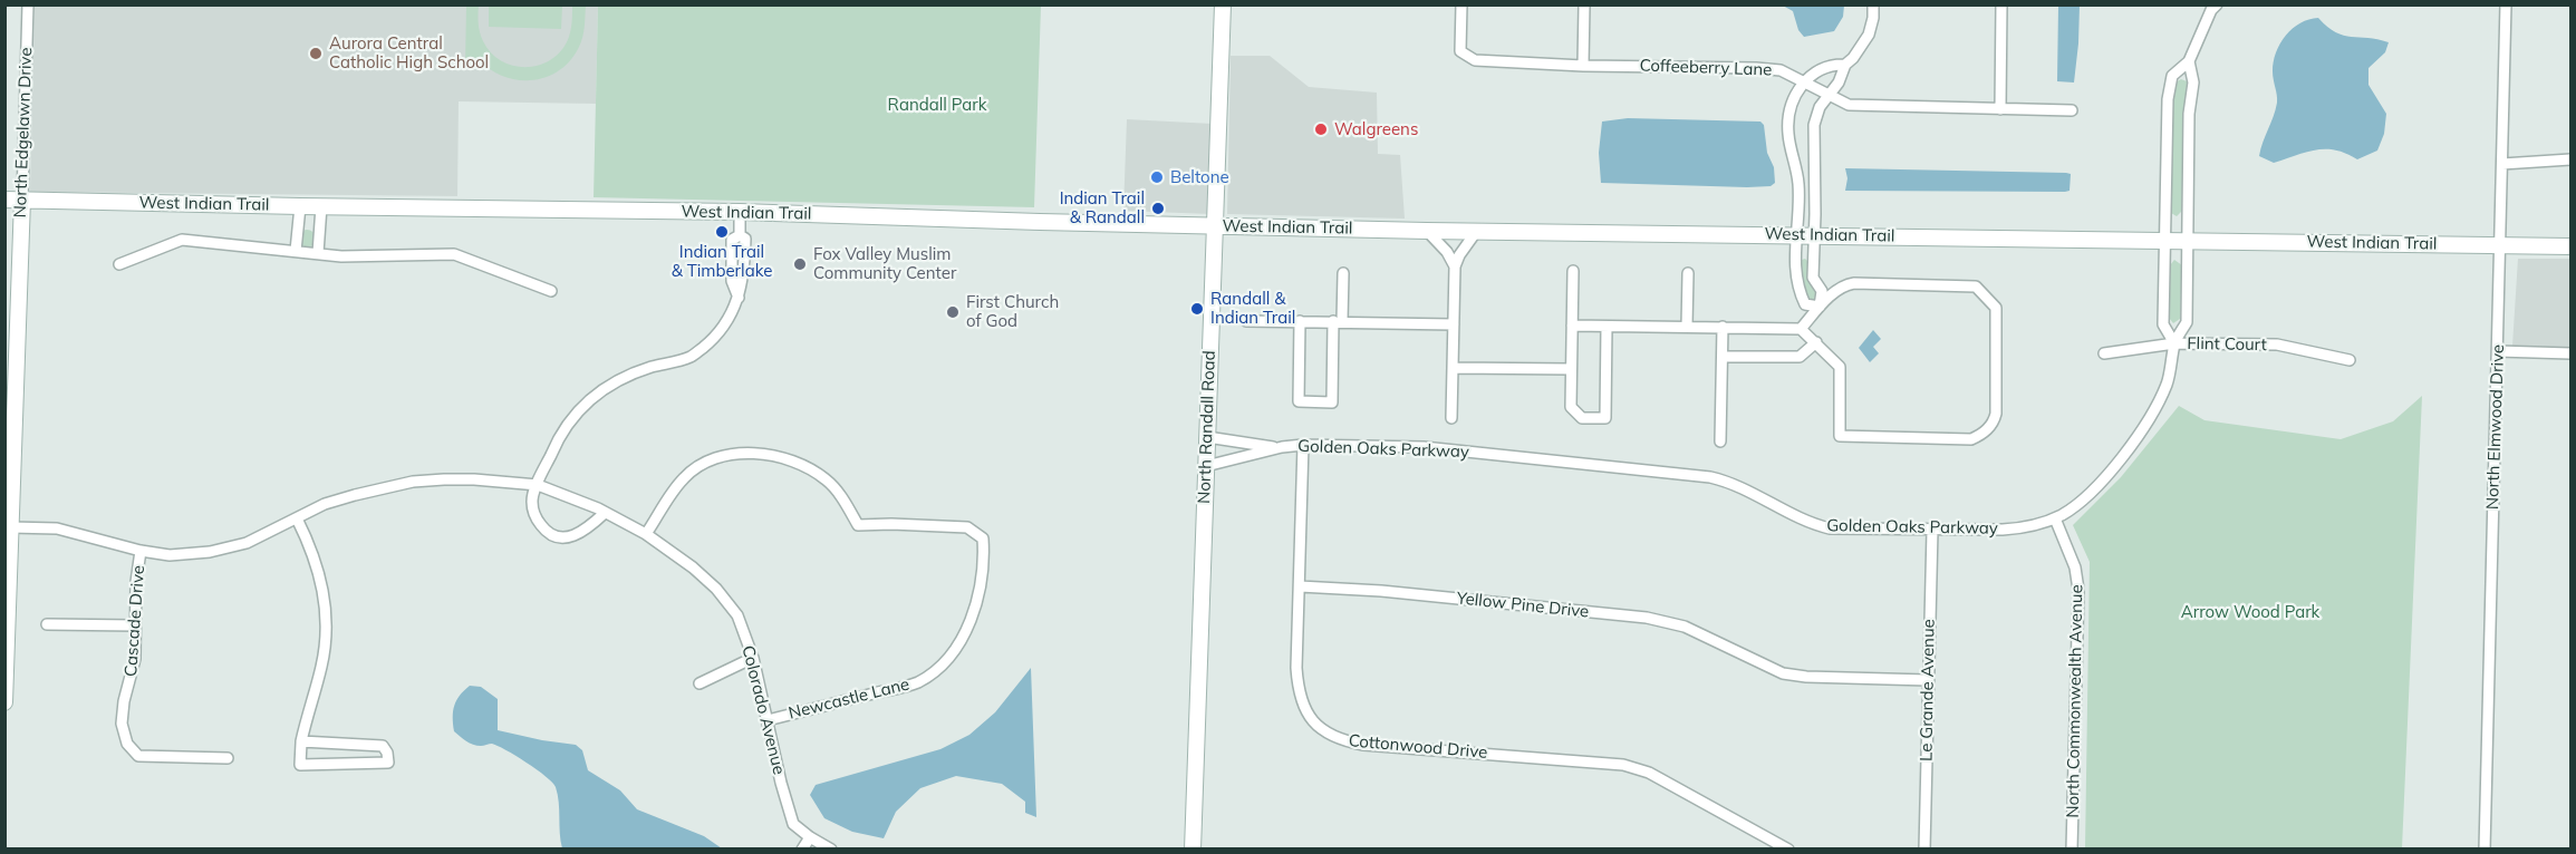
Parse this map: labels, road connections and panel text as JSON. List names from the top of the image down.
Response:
{
  "streets": {
    "main road": ["North Edgelawn Drive", "West Indian Trail", "North Randall Road"],
    "street": [
      "Coffeeberry Lane",
      "Flint Court",
      "North Elmwood Drive",
      "Golden Oaks Parkway",
      "Yellow Pine Drive",
      "Cascade Drive",
      "Le Grande Avenue",
      "Newcastle Lane",
      "North Commonwealth Avenue",
      "Colorado Avenue",
      "Cottonwood Drive"
    ]
  },
  "crossings": [
    ["North Edgelawn Drive", "West Indian Trail"],
    ["North Edgelawn Drive", "Colorado Avenue"],
    ["West Indian Trail", "North Randall Road"],
    ["West Indian Trail", "North Elmwood Drive"],
    ["West Indian Trail", "Golden Oaks Parkway"],
    ["Flint Court", "Golden Oaks Parkway"],
    ["North Randall Road", "Golden Oaks Parkway"],
    ["Golden Oaks Parkway", "Le Grande Avenue"],
    ["Golden Oaks Parkway", "North Commonwealth Avenue"],
    ["Golden Oaks Parkway", "Cottonwood Drive"],
    ["Yellow Pine Drive", "Le Grande Avenue"],
    ["Yellow Pine Drive", "Cottonwood Drive"],
    ["Cascade Drive", "Colorado Avenue"],
    ["Newcastle Lane", "Colorado Avenue"]
  ],
  "parks": ["Randall Park", "Arrow Wood Park"],
  "places": [
    "Aurora Central Catholic High School",
    "Walgreens",
    "Beltone",
    "Indian Trail & Randall",
    "Indian Trail & Timberlake",
    "Fox Valley Muslim Community Center",
    "Randall & Indian Trail",
    "First Church of God"
  ]
}
